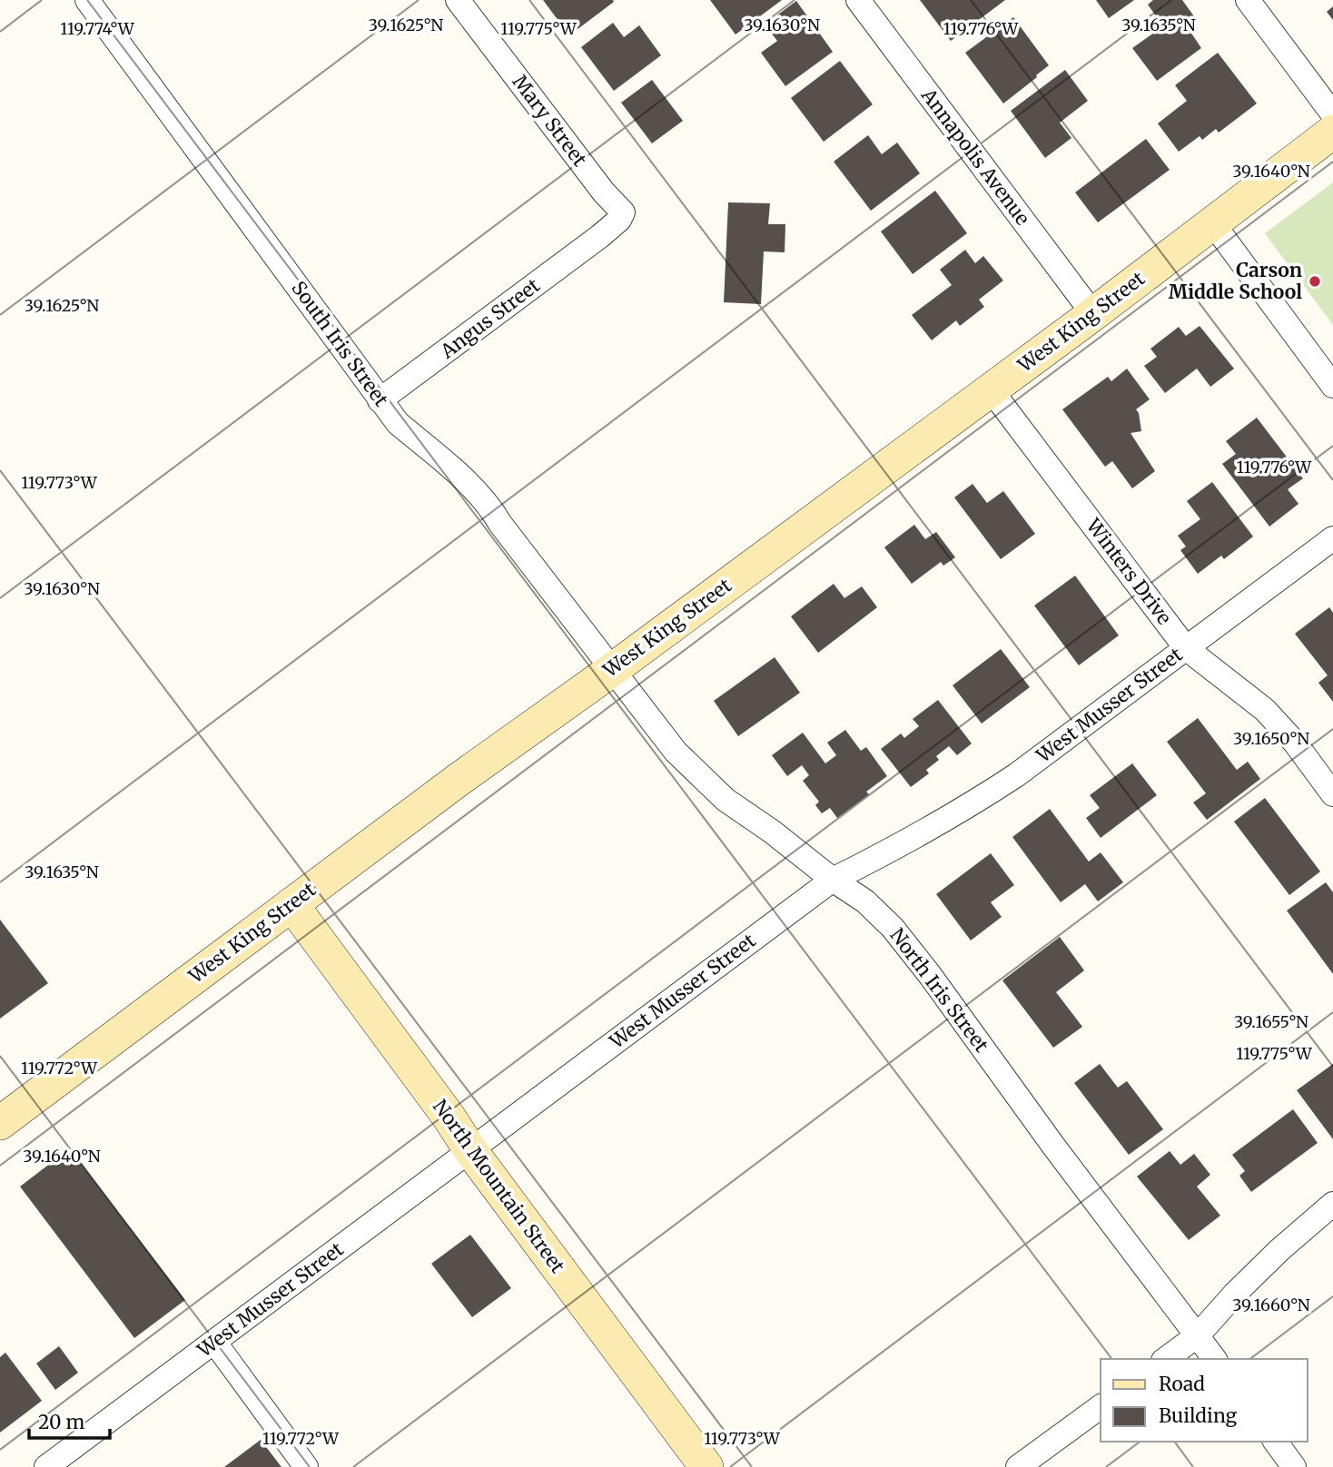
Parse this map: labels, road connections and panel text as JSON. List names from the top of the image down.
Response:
{
  "streets": {
    "street": [
      "Mary Street",
      "Annapolis Avenue",
      "Angus Street",
      "West King Street",
      "South Iris Street",
      "Winters Drive",
      "West Musser Street",
      "North Iris Street",
      "North Mountain Street"
    ]
  },
  "crossings": [
    ["Mary Street", "Angus Street"],
    ["Annapolis Avenue", "West King Street"],
    ["Angus Street", "South Iris Street"],
    ["West King Street", "South Iris Street"],
    ["West King Street", "Winters Drive"],
    ["West King Street", "North Iris Street"],
    ["West King Street", "North Mountain Street"],
    ["South Iris Street", "North Iris Street"],
    ["Winters Drive", "West Musser Street"],
    ["West Musser Street", "North Iris Street"],
    ["West Musser Street", "North Mountain Street"]
  ],
  "places": ["Carson Middle School"],
  "legend": ["Road", "Building"],
  "scale_bar": "20 m",
  "coordinates": [
    "39.1625°N",
    "39.1630°N",
    "39.1635°N",
    "119.774°W",
    "119.775°W",
    "119.776°W",
    "39.1640°N",
    "119.773°W",
    "39.1650°N",
    "39.1655°N",
    "119.772°W",
    "39.1660°N"
  ]
}
